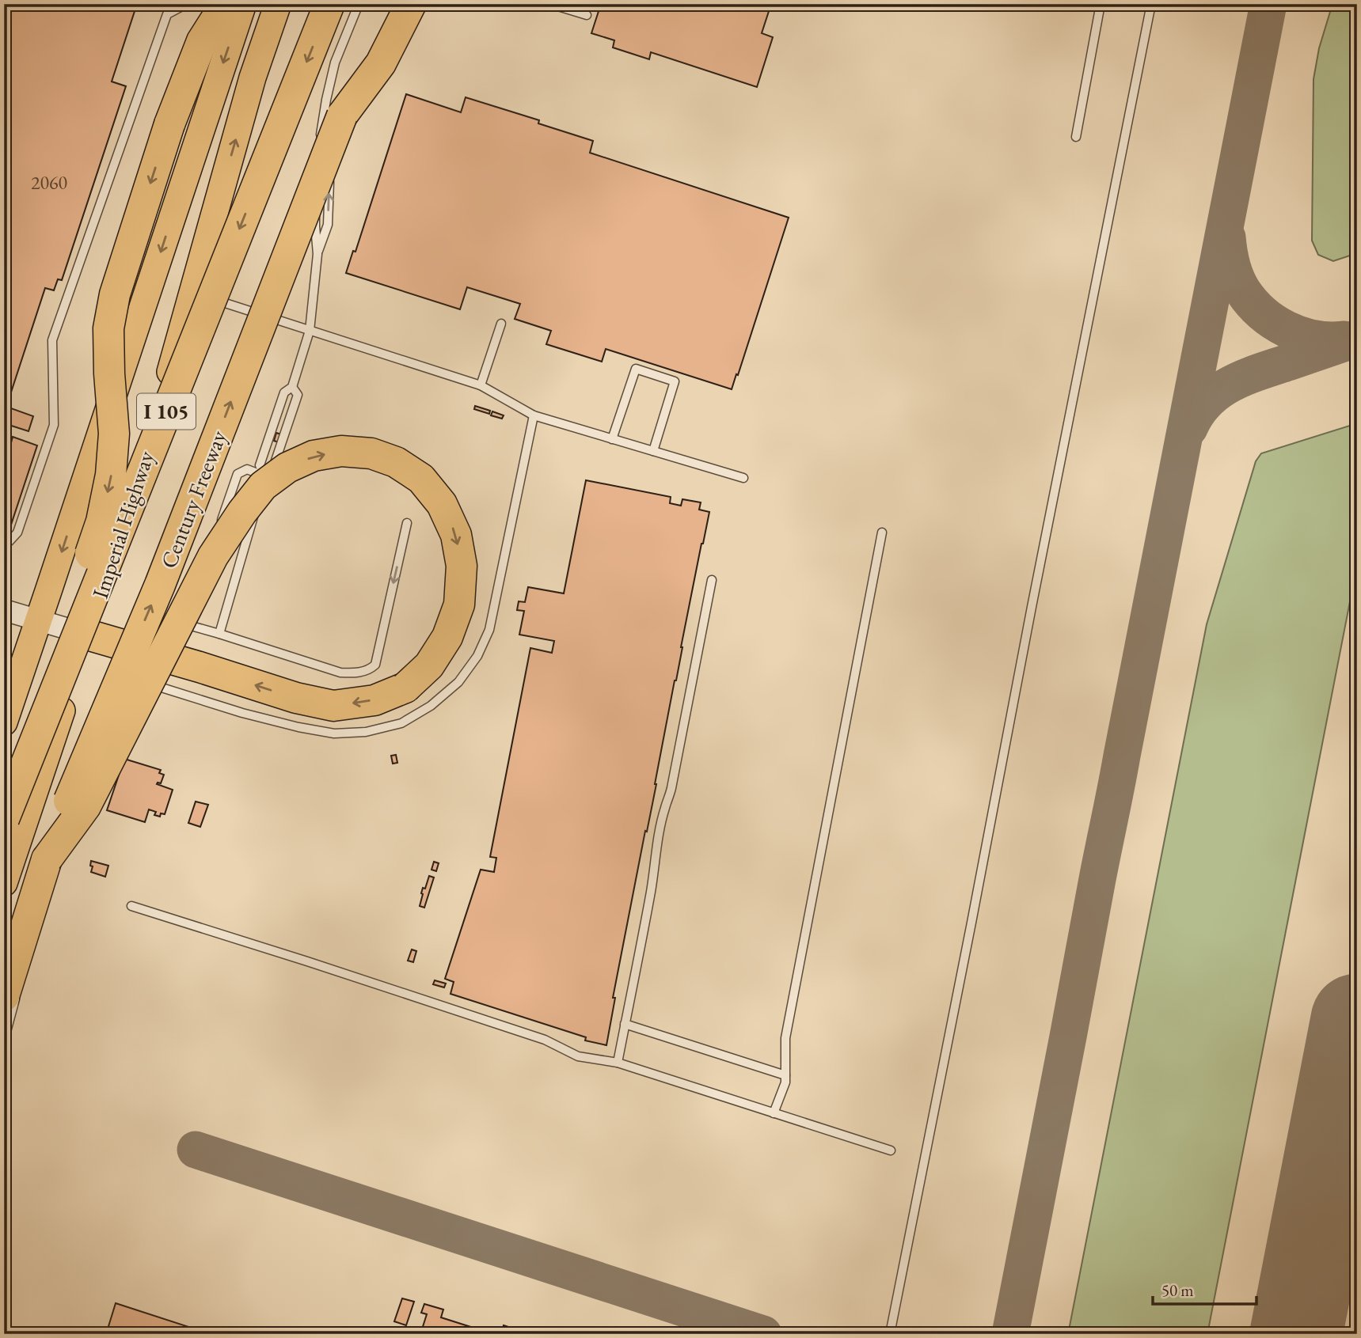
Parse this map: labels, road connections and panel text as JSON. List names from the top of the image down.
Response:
{
  "streets": {
    "highway": ["I 105", "Century Freeway"],
    "main road": ["Imperial Highway"]
  },
  "house_numbers": ["2060"],
  "scale_bar": "50 m"
}
